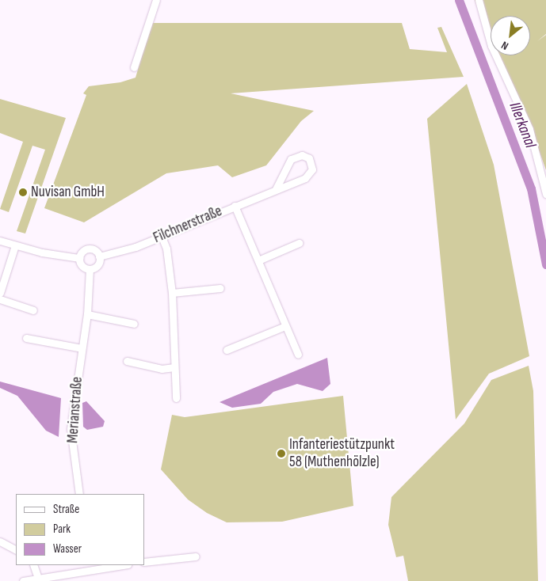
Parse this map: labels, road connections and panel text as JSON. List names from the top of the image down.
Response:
{
  "streets": {
    "street": ["Filchnerstraße", "Merianstraße"]
  },
  "crossings": [
    ["Filchnerstraße", "Merianstraße"]
  ],
  "water": ["Illerkanal"],
  "places": ["Nuvisan GmbH", "Infanteriestützpunkt 58 (Muthenhölzle)"],
  "legend": ["Straße", "Park", "Wasser"],
  "north": "bottom left"
}
